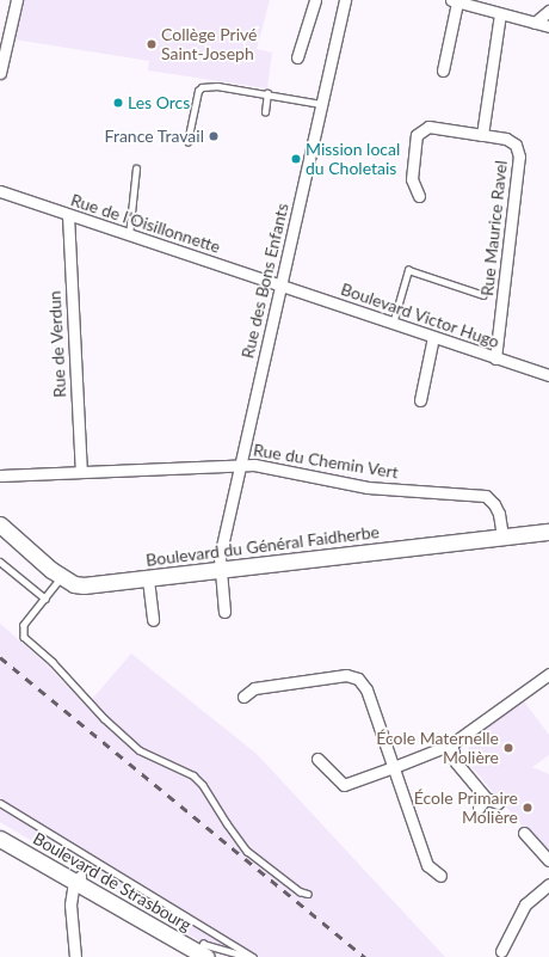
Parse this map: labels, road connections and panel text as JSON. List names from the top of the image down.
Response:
{
  "streets": {
    "main road": ["Boulevard du Général Faidherbe", "Boulevard de Strasbourg"],
    "street": [
      "Rue de l’Oisillonnette",
      "Rue Maurice Ravel",
      "Rue des Bons Enfants",
      "Boulevard Victor Hugo",
      "Rue de Verdun",
      "Rue du Chemin Vert"
    ]
  },
  "crossings": [
    ["Rue de l’Oisillonnette", "Rue des Bons Enfants"],
    ["Rue de l’Oisillonnette", "Boulevard Victor Hugo"],
    ["Rue de l’Oisillonnette", "Rue de Verdun"],
    ["Rue Maurice Ravel", "Boulevard Victor Hugo"],
    ["Rue des Bons Enfants", "Boulevard Victor Hugo"],
    ["Rue des Bons Enfants", "Rue du Chemin Vert"],
    ["Rue des Bons Enfants", "Boulevard du Général Faidherbe"],
    ["Rue de Verdun", "Rue du Chemin Vert"],
    ["Rue du Chemin Vert", "Boulevard du Général Faidherbe"]
  ],
  "places": [
    "Collège Privé Saint-Joseph",
    "Les Orcs",
    "France Travail",
    "Mission local du Choletais",
    "École Maternelle Molière",
    "École Primaire Molière"
  ]
}
